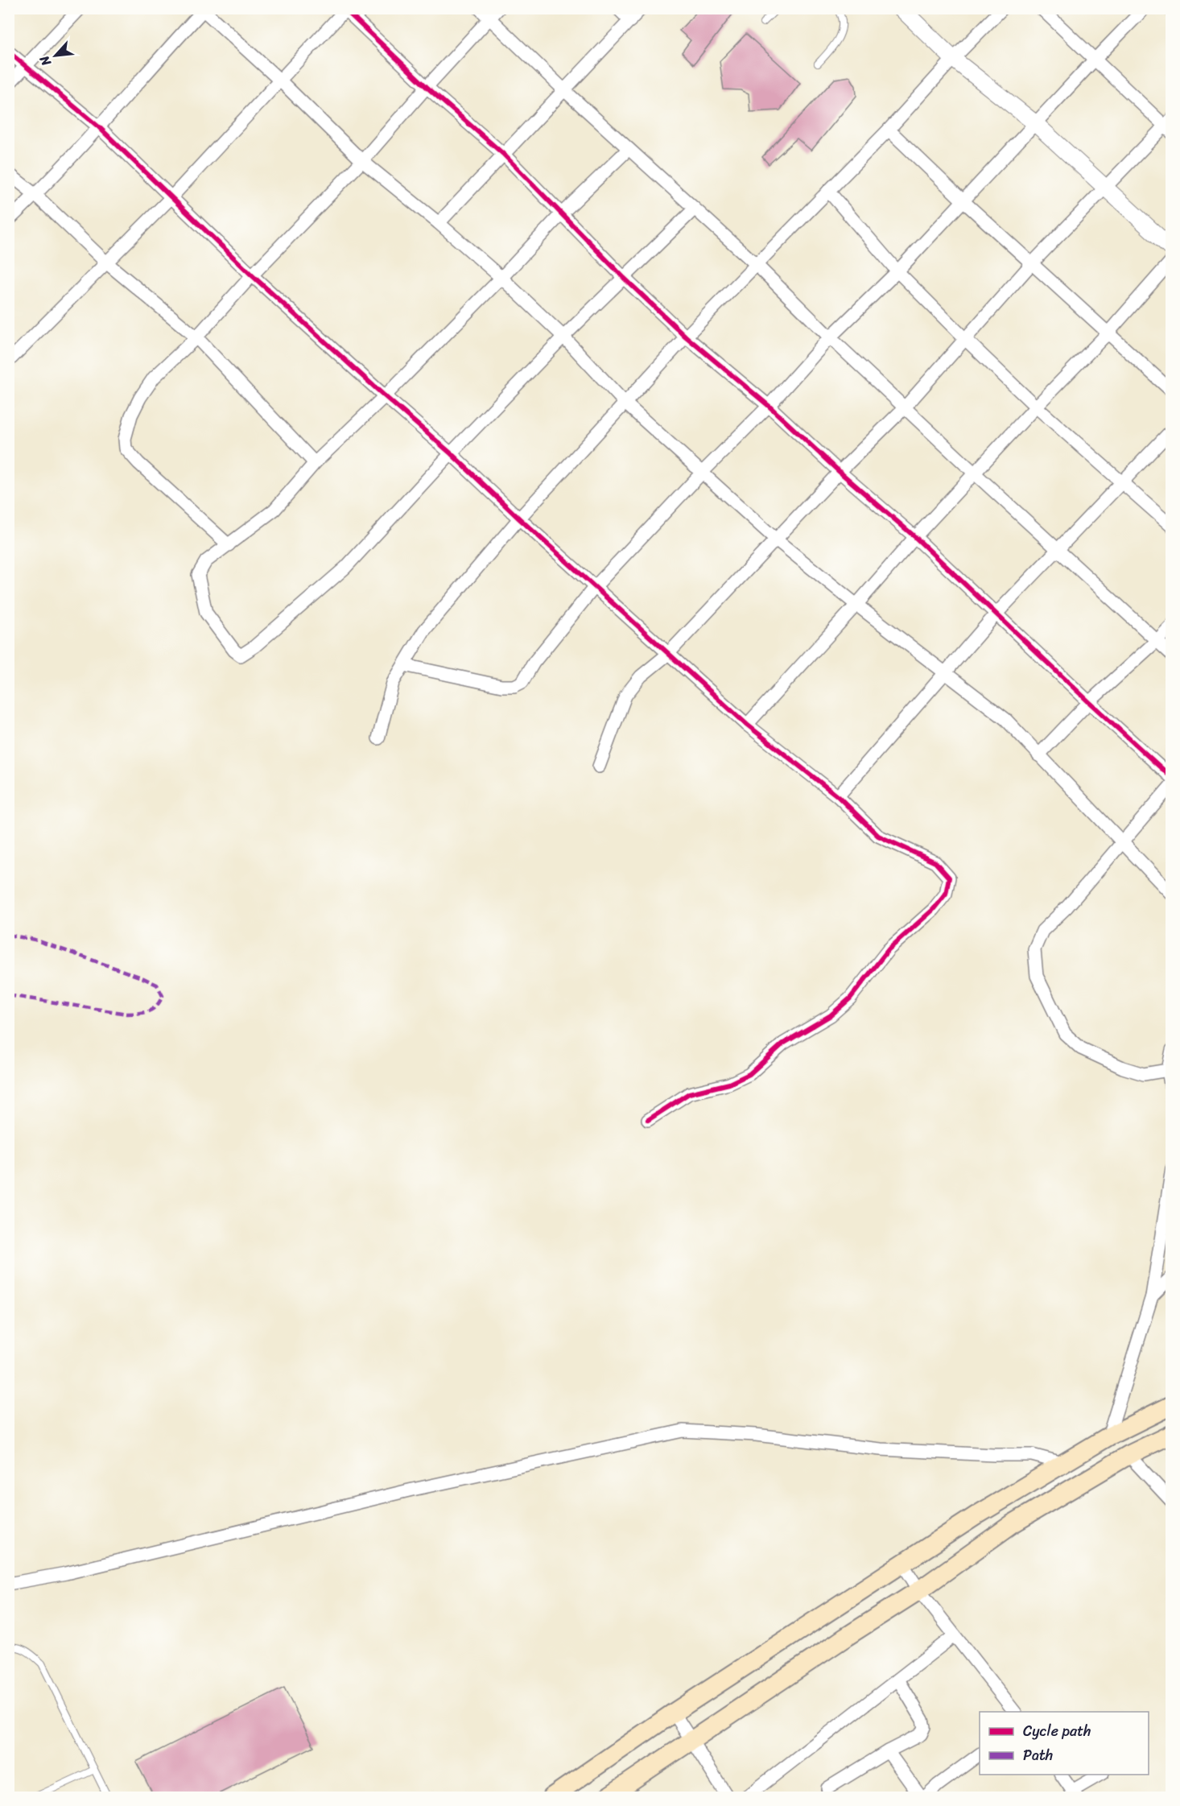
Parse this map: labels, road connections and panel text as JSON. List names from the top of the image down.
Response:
{
  "legend": ["Cycle path", "Path"],
  "north": "bottom left"
}
